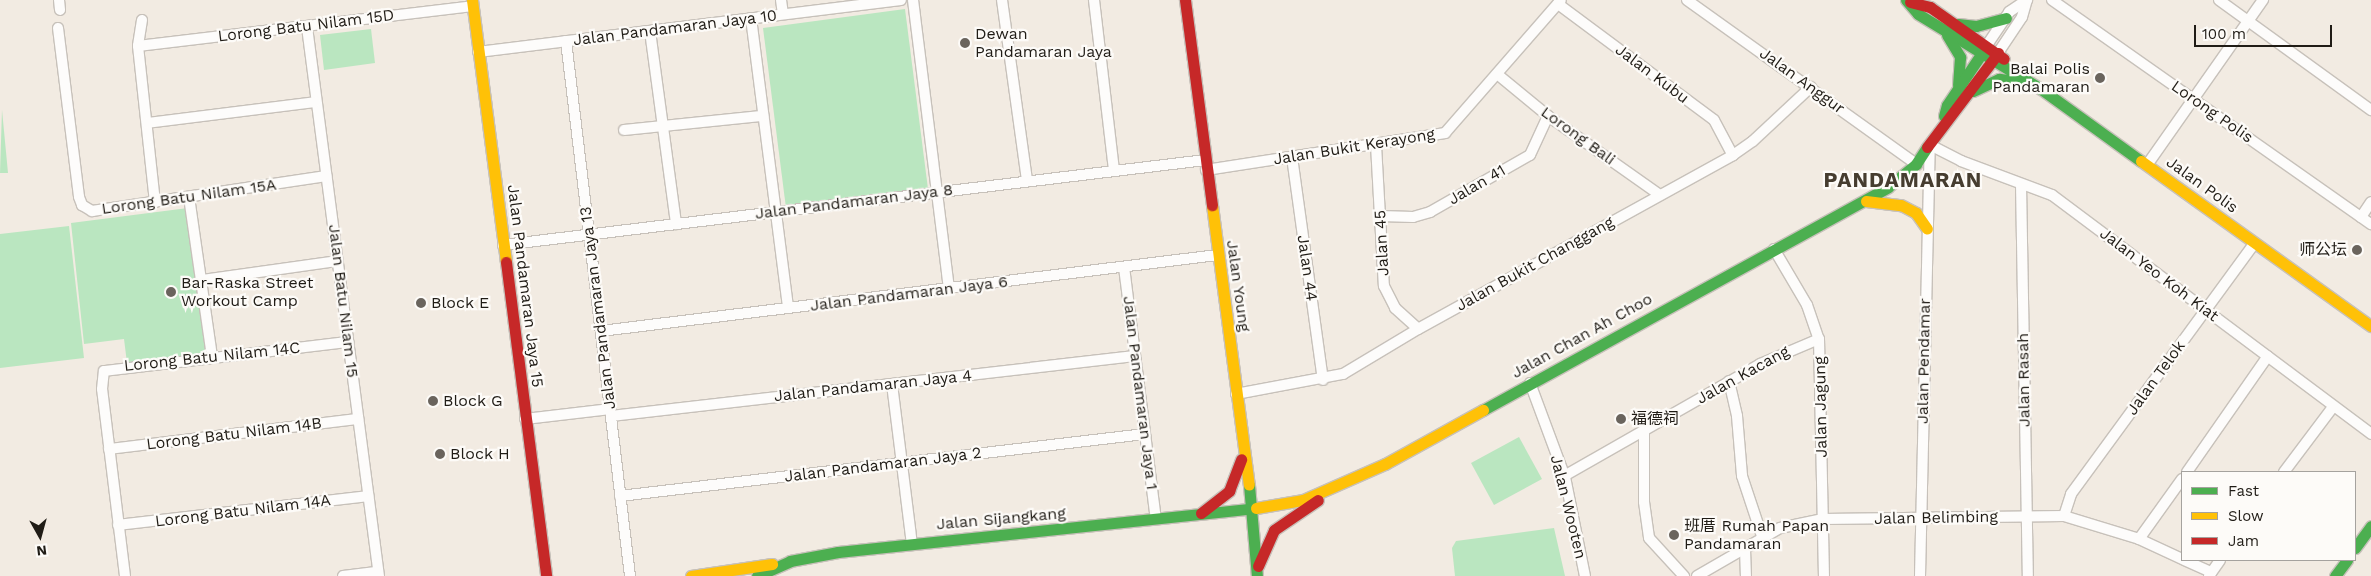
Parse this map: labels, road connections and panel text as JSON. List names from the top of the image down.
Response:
{
  "streets": {
    "main road": [
      "Jalan Polis",
      "Jalan Pandamaran Jaya 15",
      "Jalan Young",
      "Jalan Chan Ah Choo",
      "Jalan Sijangkang"
    ],
    "street": [
      "Lorong Batu Nilam 15D",
      "Jalan Pandamaran Jaya 10",
      "Jalan Kubu",
      "Jalan Anggur",
      "Lorong Polis",
      "Lorong Bali",
      "Jalan Bukit Kerayong",
      "Jalan 41",
      "Lorong Batu Nilam 15A",
      "Jalan Pandamaran Jaya 8",
      "Jalan 45",
      "Jalan Bukit Changgang",
      "Jalan 44",
      "Jalan Yeo Koh Kiat",
      "Jalan Pandamaran Jaya 6",
      "Jalan Batu Nilam 15",
      "Jalan Pandamaran Jaya 13",
      "Lorong Batu Nilam 14C",
      "Jalan Pendamar",
      "Jalan Kacang",
      "Jalan Telok",
      "Jalan Rasah",
      "Jalan Pandamaran Jaya 4",
      "Jalan Pandamaran Jaya 1",
      "Jalan Jagung",
      "Lorong Batu Nilam 14B",
      "Jalan Pandamaran Jaya 2",
      "Jalan Wooten",
      "Lorong Batu Nilam 14A",
      "Jalan Belimbing"
    ]
  },
  "crossings": [
    ["Lorong Batu Nilam 15D", "Jalan Pandamaran Jaya 15"],
    ["Lorong Batu Nilam 15D", "Jalan Batu Nilam 15"],
    ["Jalan Pandamaran Jaya 10", "Jalan Pandamaran Jaya 15"],
    ["Jalan Pandamaran Jaya 10", "Jalan Pandamaran Jaya 13"],
    ["Jalan Kubu", "Jalan Bukit Kerayong"],
    ["Jalan Kubu", "Jalan Bukit Changgang"],
    ["Jalan Anggur", "Jalan Bukit Changgang"],
    ["Jalan Anggur", "Jalan Chan Ah Choo"],
    ["Lorong Bali", "Jalan Bukit Kerayong"],
    ["Lorong Bali", "Jalan 41"],
    ["Lorong Bali", "Jalan Bukit Changgang"],
    ["Jalan Bukit Kerayong", "Jalan Pandamaran Jaya 8"],
    ["Jalan Bukit Kerayong", "Jalan 45"],
    ["Jalan Bukit Kerayong", "Jalan 44"],
    ["Jalan Bukit Kerayong", "Jalan Young"],
    ["Jalan 41", "Jalan 45"],
    ["Jalan Polis", "Jalan Telok"],
    ["Lorong Batu Nilam 15A", "Jalan Batu Nilam 15"],
    ["Jalan Pandamaran Jaya 8", "Jalan Pandamaran Jaya 15"],
    ["Jalan Pandamaran Jaya 8", "Jalan Young"],
    ["Jalan Pandamaran Jaya 8", "Jalan Pandamaran Jaya 13"],
    ["Jalan 45", "Jalan Bukit Changgang"],
    ["Jalan Bukit Changgang", "Jalan 44"],
    ["Jalan Bukit Changgang", "Jalan Young"],
    ["Jalan Yeo Koh Kiat", "Jalan Chan Ah Choo"],
    ["Jalan Yeo Koh Kiat", "Jalan Pendamar"],
    ["Jalan Yeo Koh Kiat", "Jalan Telok"],
    ["Jalan Yeo Koh Kiat", "Jalan Rasah"],
    ["Jalan Pandamaran Jaya 15", "Jalan Pandamaran Jaya 4"],
    ["Jalan Young", "Jalan Pandamaran Jaya 6"],
    ["Jalan Young", "Jalan Chan Ah Choo"],
    ["Jalan Young", "Jalan Sijangkang"],
    ["Jalan Pandamaran Jaya 6", "Jalan Pandamaran Jaya 13"],
    ["Jalan Pandamaran Jaya 6", "Jalan Pandamaran Jaya 1"],
    ["Jalan Batu Nilam 15", "Lorong Batu Nilam 14C"],
    ["Jalan Batu Nilam 15", "Lorong Batu Nilam 14B"],
    ["Jalan Batu Nilam 15", "Lorong Batu Nilam 14A"],
    ["Jalan Pandamaran Jaya 13", "Jalan Pandamaran Jaya 4"],
    ["Jalan Pandamaran Jaya 13", "Jalan Pandamaran Jaya 2"],
    ["Jalan Chan Ah Choo", "Jalan Pendamar"],
    ["Jalan Chan Ah Choo", "Jalan Jagung"],
    ["Jalan Chan Ah Choo", "Jalan Wooten"],
    ["Jalan Chan Ah Choo", "Jalan Sijangkang"],
    ["Lorong Batu Nilam 14C", "Lorong Batu Nilam 14B"],
    ["Lorong Batu Nilam 14C", "Lorong Batu Nilam 14A"],
    ["Jalan Pendamar", "Jalan Belimbing"],
    ["Jalan Kacang", "Jalan Jagung"],
    ["Jalan Kacang", "Jalan Wooten"],
    ["Jalan Telok", "Jalan Belimbing"],
    ["Jalan Rasah", "Jalan Belimbing"],
    ["Jalan Pandamaran Jaya 4", "Jalan Pandamaran Jaya 1"],
    ["Jalan Pandamaran Jaya 1", "Jalan Pandamaran Jaya 2"],
    ["Jalan Pandamaran Jaya 1", "Jalan Sijangkang"],
    ["Jalan Jagung", "Jalan Belimbing"]
  ],
  "districts": ["PANDAMARAN"],
  "places": [
    "Dewan Pandamaran Jaya",
    "Balai Polis Pandamaran",
    "师公坛",
    "Bar-Raska Street Workout Camp",
    "Block E",
    "Block G",
    "福德祠",
    "Block H",
    "班厝 Rumah Papan Pandamaran"
  ],
  "legend": ["Fast", "Slow", "Jam"],
  "scale_bar": "100 m",
  "north": "bottom"
}
